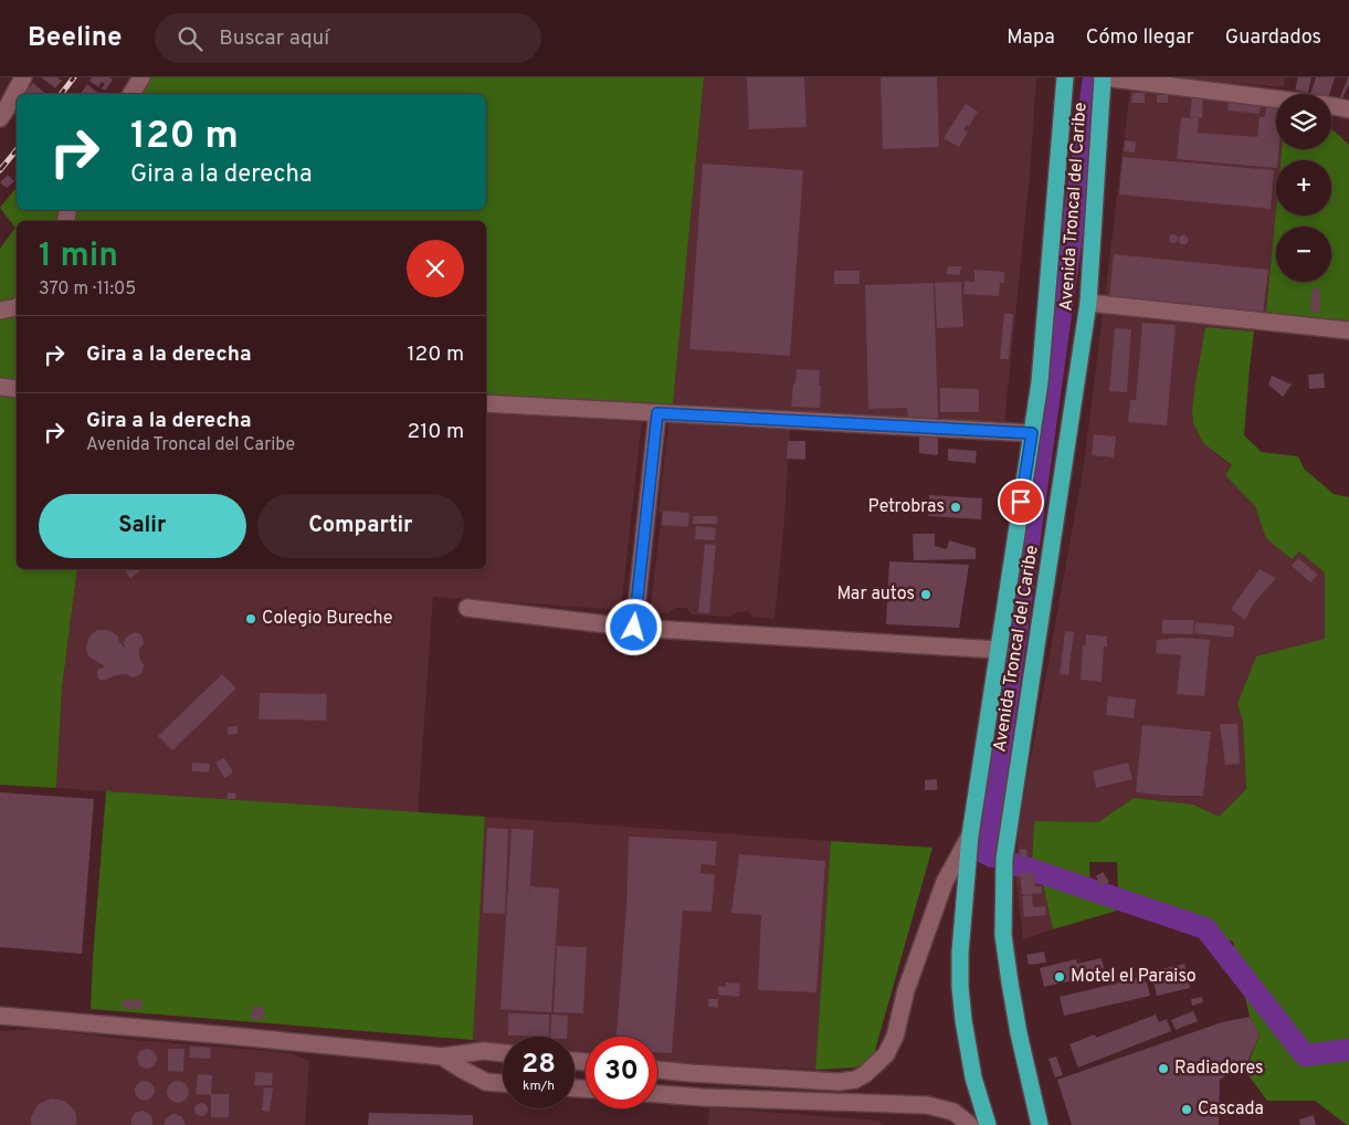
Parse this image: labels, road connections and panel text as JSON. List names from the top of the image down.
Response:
{
  "streets": {
    "highway": ["Avenida Troncal del Caribe"]
  },
  "places": [
    "Petrobras",
    "Mar autos",
    "Colegio Bureche",
    "Motel el Paraiso",
    "Radiadores",
    "Cascada"
  ],
  "page": {
    "header": "Beeline",
    "search": "Buscar aquí",
    "nav": ["Mapa", "Cómo llegar", "Guardados"],
    "map_buttons": ["+", "−"],
    "turn": ["120 m", "Gira a la derecha"],
    "heading": ["1 min", "370 m · 11:05"],
    "list": [
      {
        "name": "Gira a la derecha",
        "value": "120 m"
      },
      {
        "name": "Gira a la derecha",
        "note": "Avenida Troncal del Caribe",
        "value": "210 m"
      }
    ],
    "buttons": ["Salir", "Compartir"],
    "speed": "28 km/h",
    "limit": "30"
  }
}
